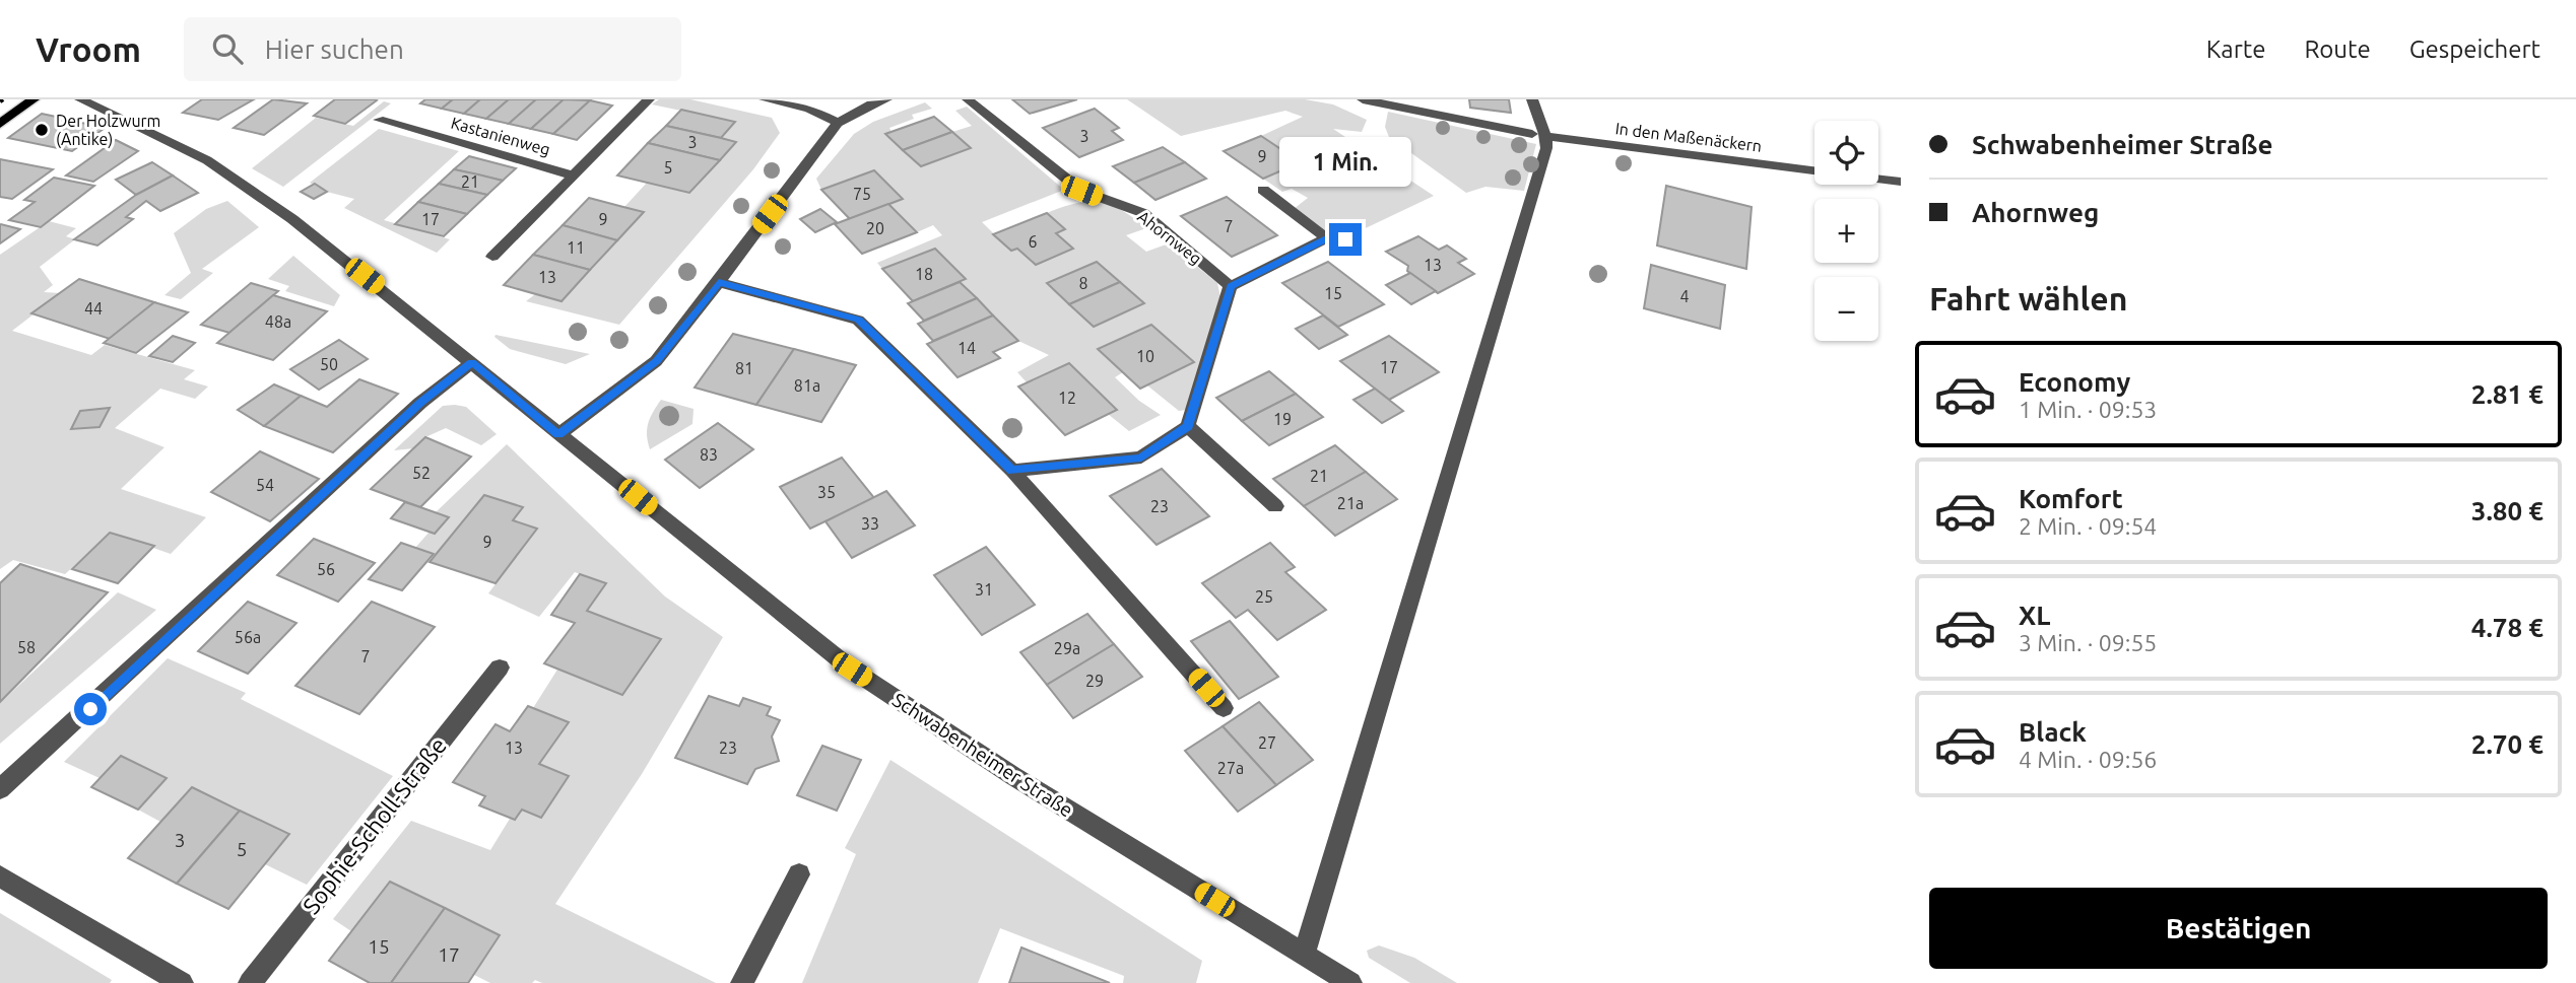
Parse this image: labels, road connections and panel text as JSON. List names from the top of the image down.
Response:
{
  "streets": {
    "street": [
      "Kastanienweg",
      "In den Maßenäckern",
      "Ahornweg",
      "Schwabenheimer Straße",
      "Sophie-Scholl-Straße"
    ]
  },
  "places": ["Der Holzwurm (Antike)"],
  "house_numbers": [
    "3",
    "3",
    "9",
    "5",
    "21",
    "75",
    "17",
    "9",
    "7",
    "20",
    "6",
    "11",
    "13",
    "18",
    "13",
    "8",
    "15",
    "4",
    "44",
    "48a",
    "14",
    "10",
    "50",
    "17",
    "81",
    "81a",
    "12",
    "19",
    "83",
    "52",
    "21",
    "54",
    "35",
    "21a",
    "23",
    "33",
    "9",
    "56",
    "31",
    "25",
    "56a",
    "58",
    "29a",
    "7",
    "29",
    "27",
    "13",
    "23",
    "27a",
    "3",
    "5",
    "15",
    "17"
  ],
  "page": {
    "header": "Vroom",
    "search": "Hier suchen",
    "nav": ["Karte", "Route", "Gespeichert"],
    "banner": ["Schwabenheimer Straße", "Ahornweg"],
    "map_buttons": ["+", "−"],
    "bubble": "1 Min.",
    "heading": "Fahrt wählen",
    "list": [
      {
        "name": "Economy",
        "note": "1 Min. · 09:53",
        "value": "2.81 €"
      },
      {
        "name": "Komfort",
        "note": "2 Min. · 09:54",
        "value": "3.80 €"
      },
      {
        "name": "XL",
        "note": "3 Min. · 09:55",
        "value": "4.78 €"
      },
      {
        "name": "Black",
        "note": "4 Min. · 09:56",
        "value": "2.70 €"
      }
    ],
    "buttons": "Bestätigen"
  }
}
